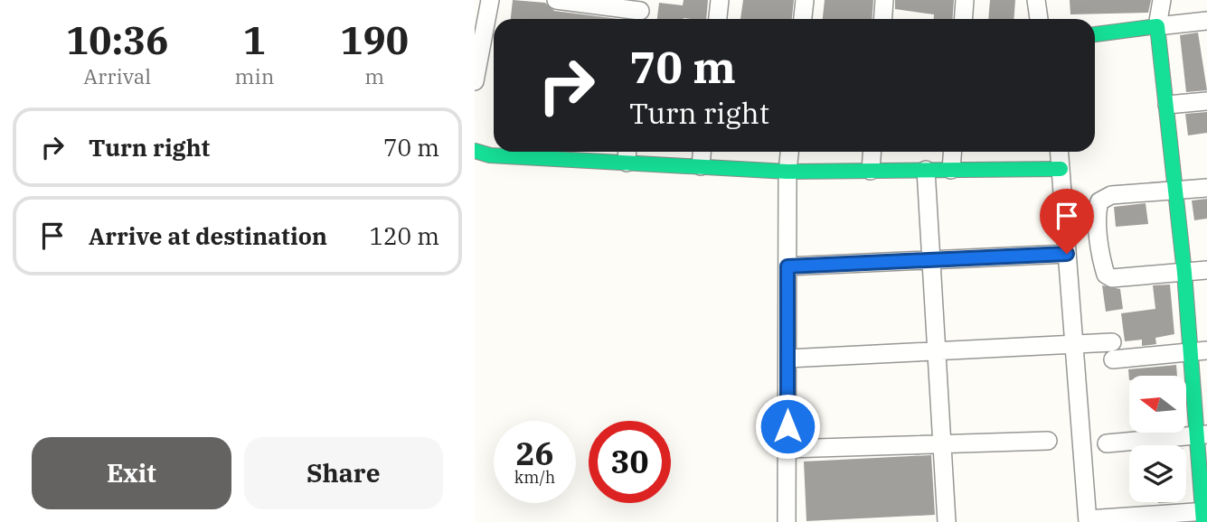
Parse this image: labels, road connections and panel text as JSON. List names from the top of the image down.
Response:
{
  "north": "left",
  "page": {
    "eta": [
      "10:36",
      "Arrival",
      "1",
      "min",
      "190",
      "m"
    ],
    "turn": ["70 m", "Turn right"],
    "list": [
      {
        "name": "Turn right",
        "value": "70 m"
      },
      {
        "name": "Arrive at destination",
        "value": "120 m"
      }
    ],
    "speed": "26 km/h",
    "limit": "30",
    "buttons": ["Exit", "Share"]
  }
}
